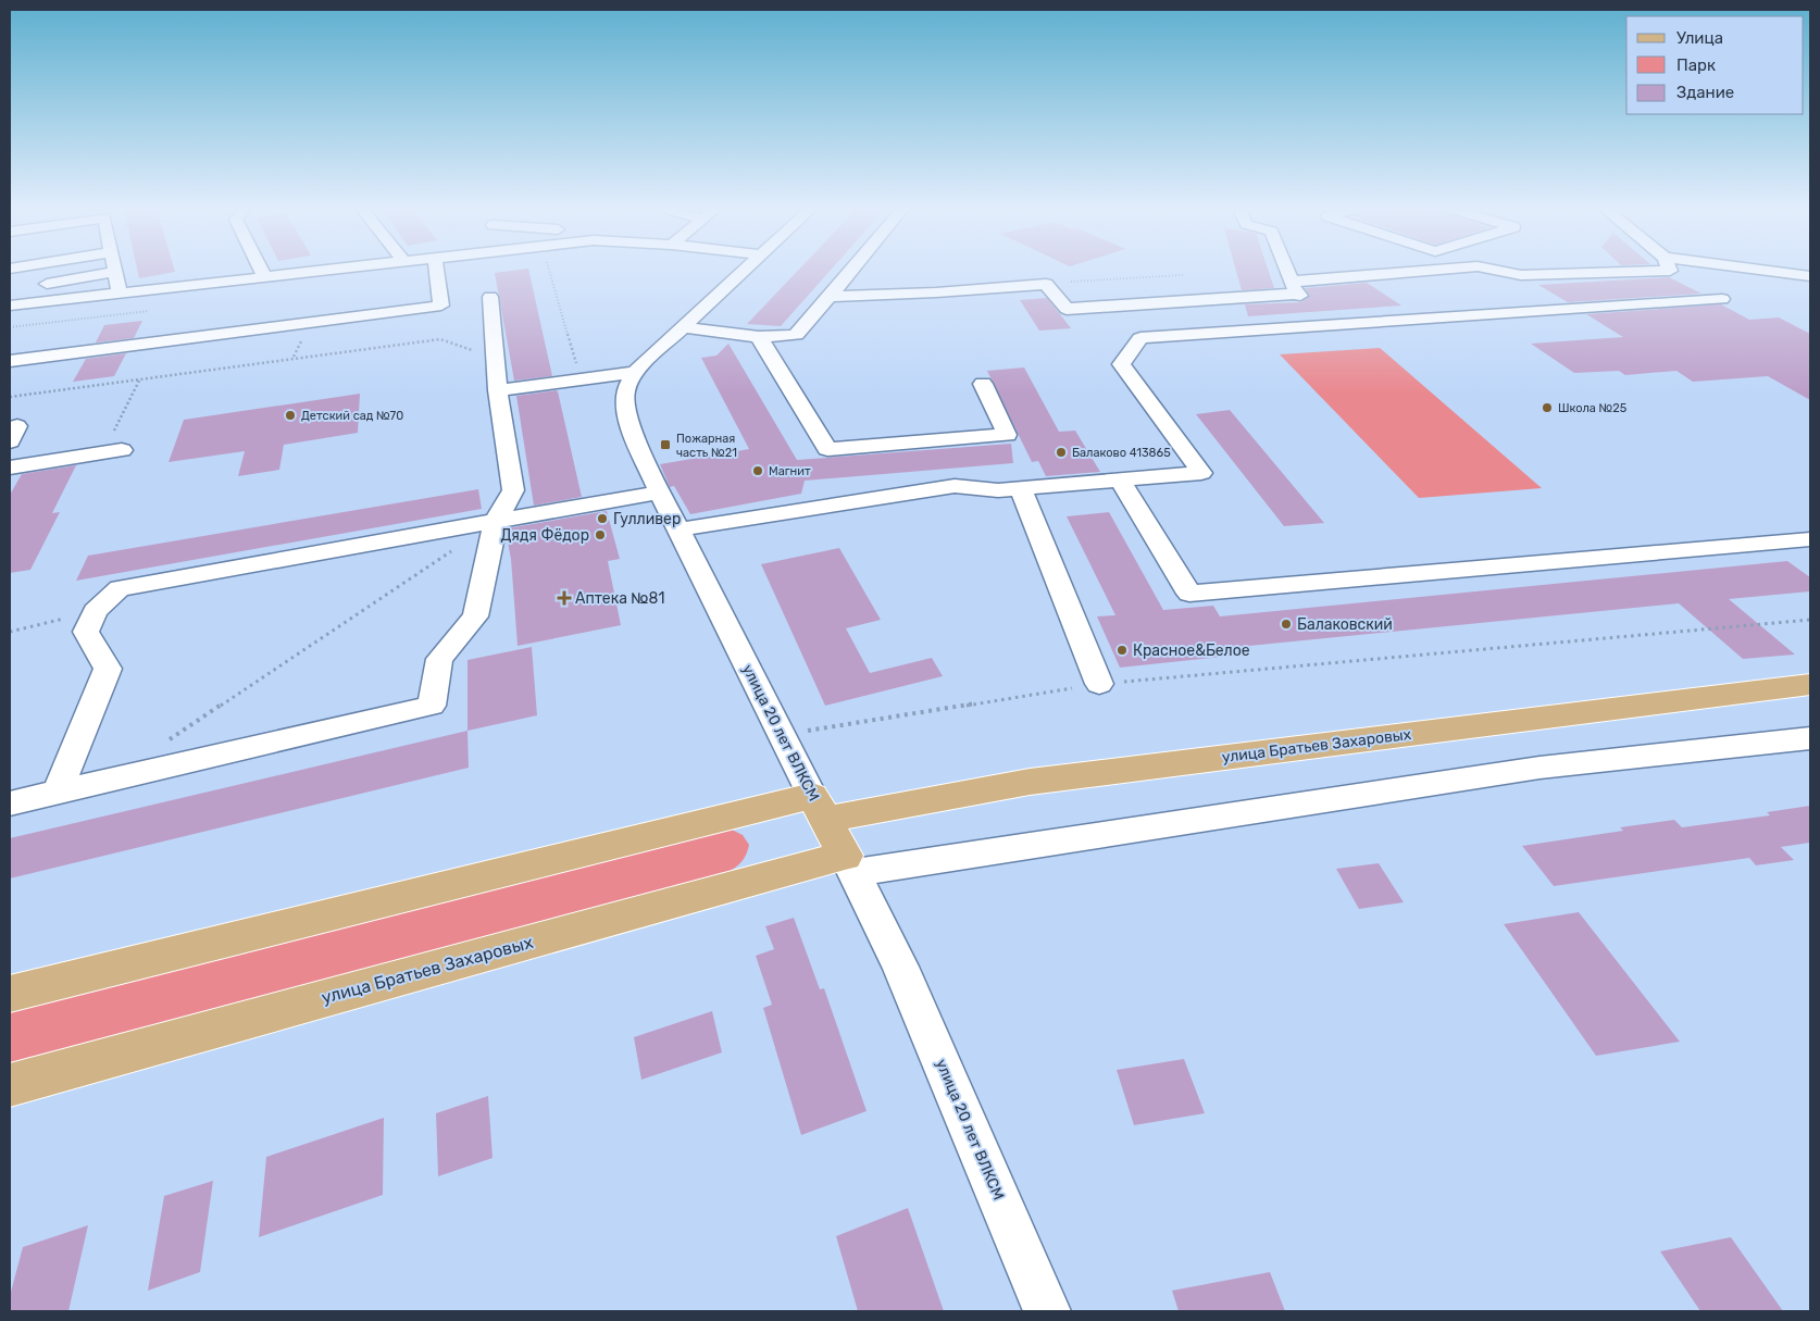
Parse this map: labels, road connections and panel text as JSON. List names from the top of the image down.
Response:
{
  "streets": {
    "main road": ["улица 20 лет ВЛКСМ", "улица Братьев Захаровых"]
  },
  "crossings": [
    ["улица 20 лет ВЛКСМ", "улица Братьев Захаровых"]
  ],
  "places": {
    "other": [
      "Школа №25",
      "Детский сад №70",
      "Балаково 413865",
      "Магнит",
      "Гулливер",
      "Дядя Фёдор",
      "Балаковский",
      "Красное&Белое"
    ],
    "transit": ["Пожарная часть №21"],
    "health": ["Аптека №81"]
  },
  "legend": ["Улица", "Парк", "Здание"]
}
